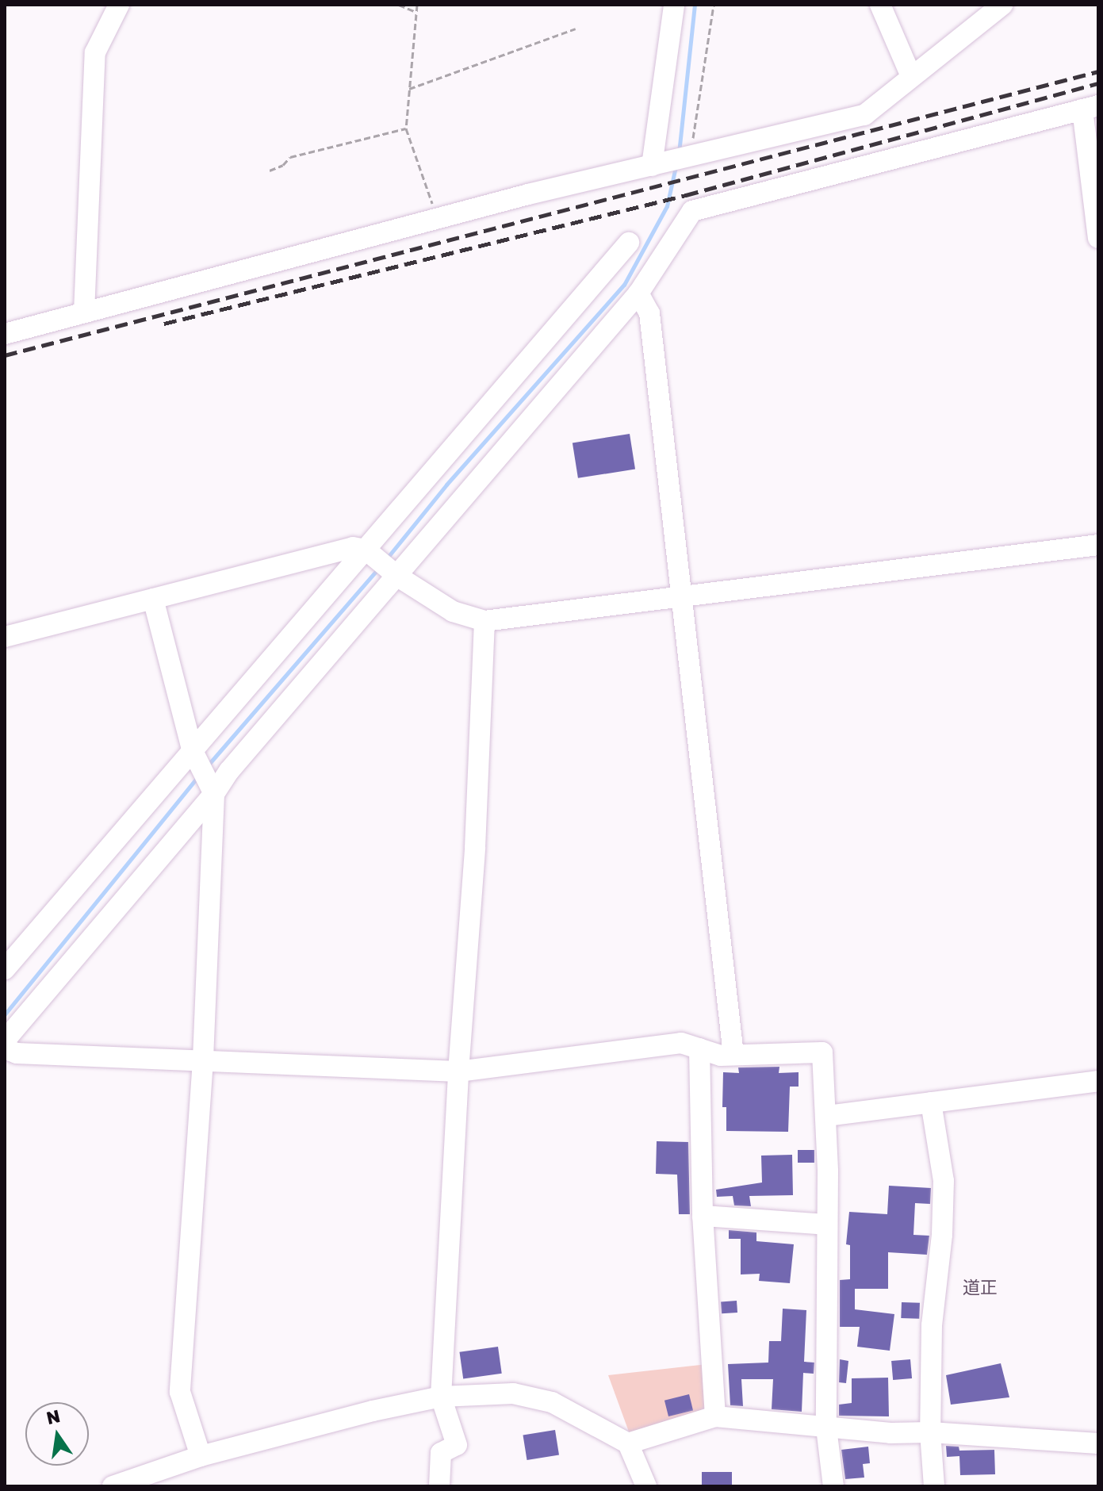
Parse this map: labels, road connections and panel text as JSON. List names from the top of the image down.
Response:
{
  "districts": ["道正"],
  "north": "top"
}
